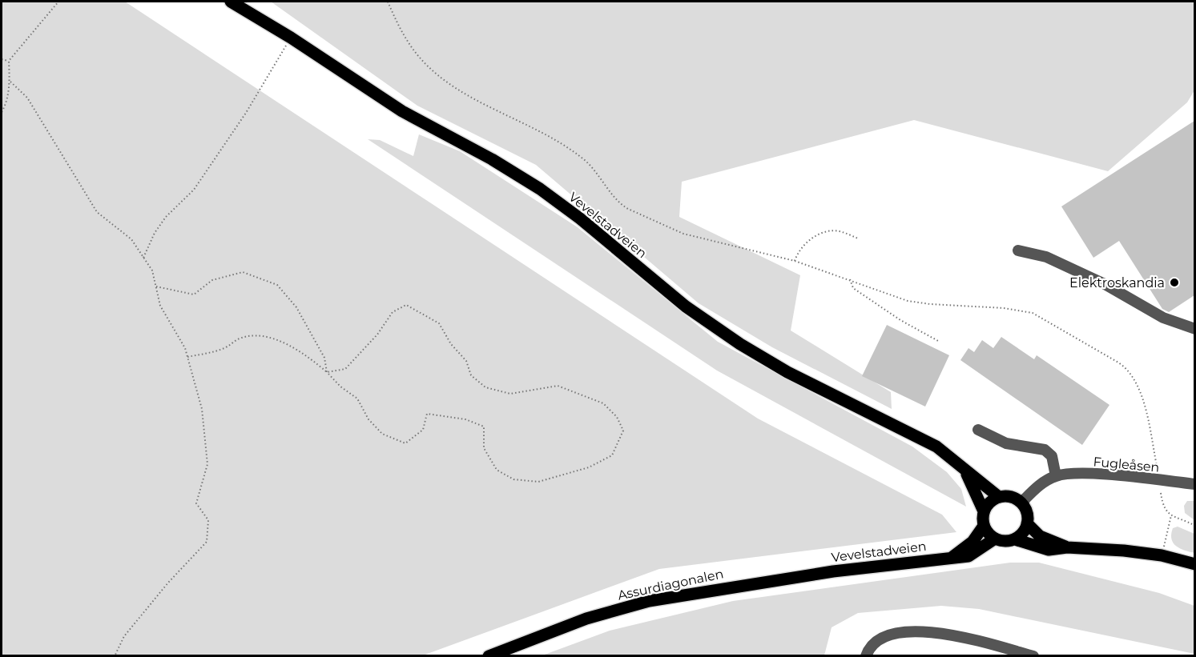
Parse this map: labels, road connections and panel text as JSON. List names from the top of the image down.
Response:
{
  "streets": {
    "main road": ["Vevelstadveien", "Assurdiagonalen"],
    "street": ["Fugleåsen"]
  },
  "crossings": [
    ["Vevelstadveien", "Fugleåsen"],
    ["Vevelstadveien", "Assurdiagonalen"]
  ],
  "places": ["Elektroskandia"]
}
